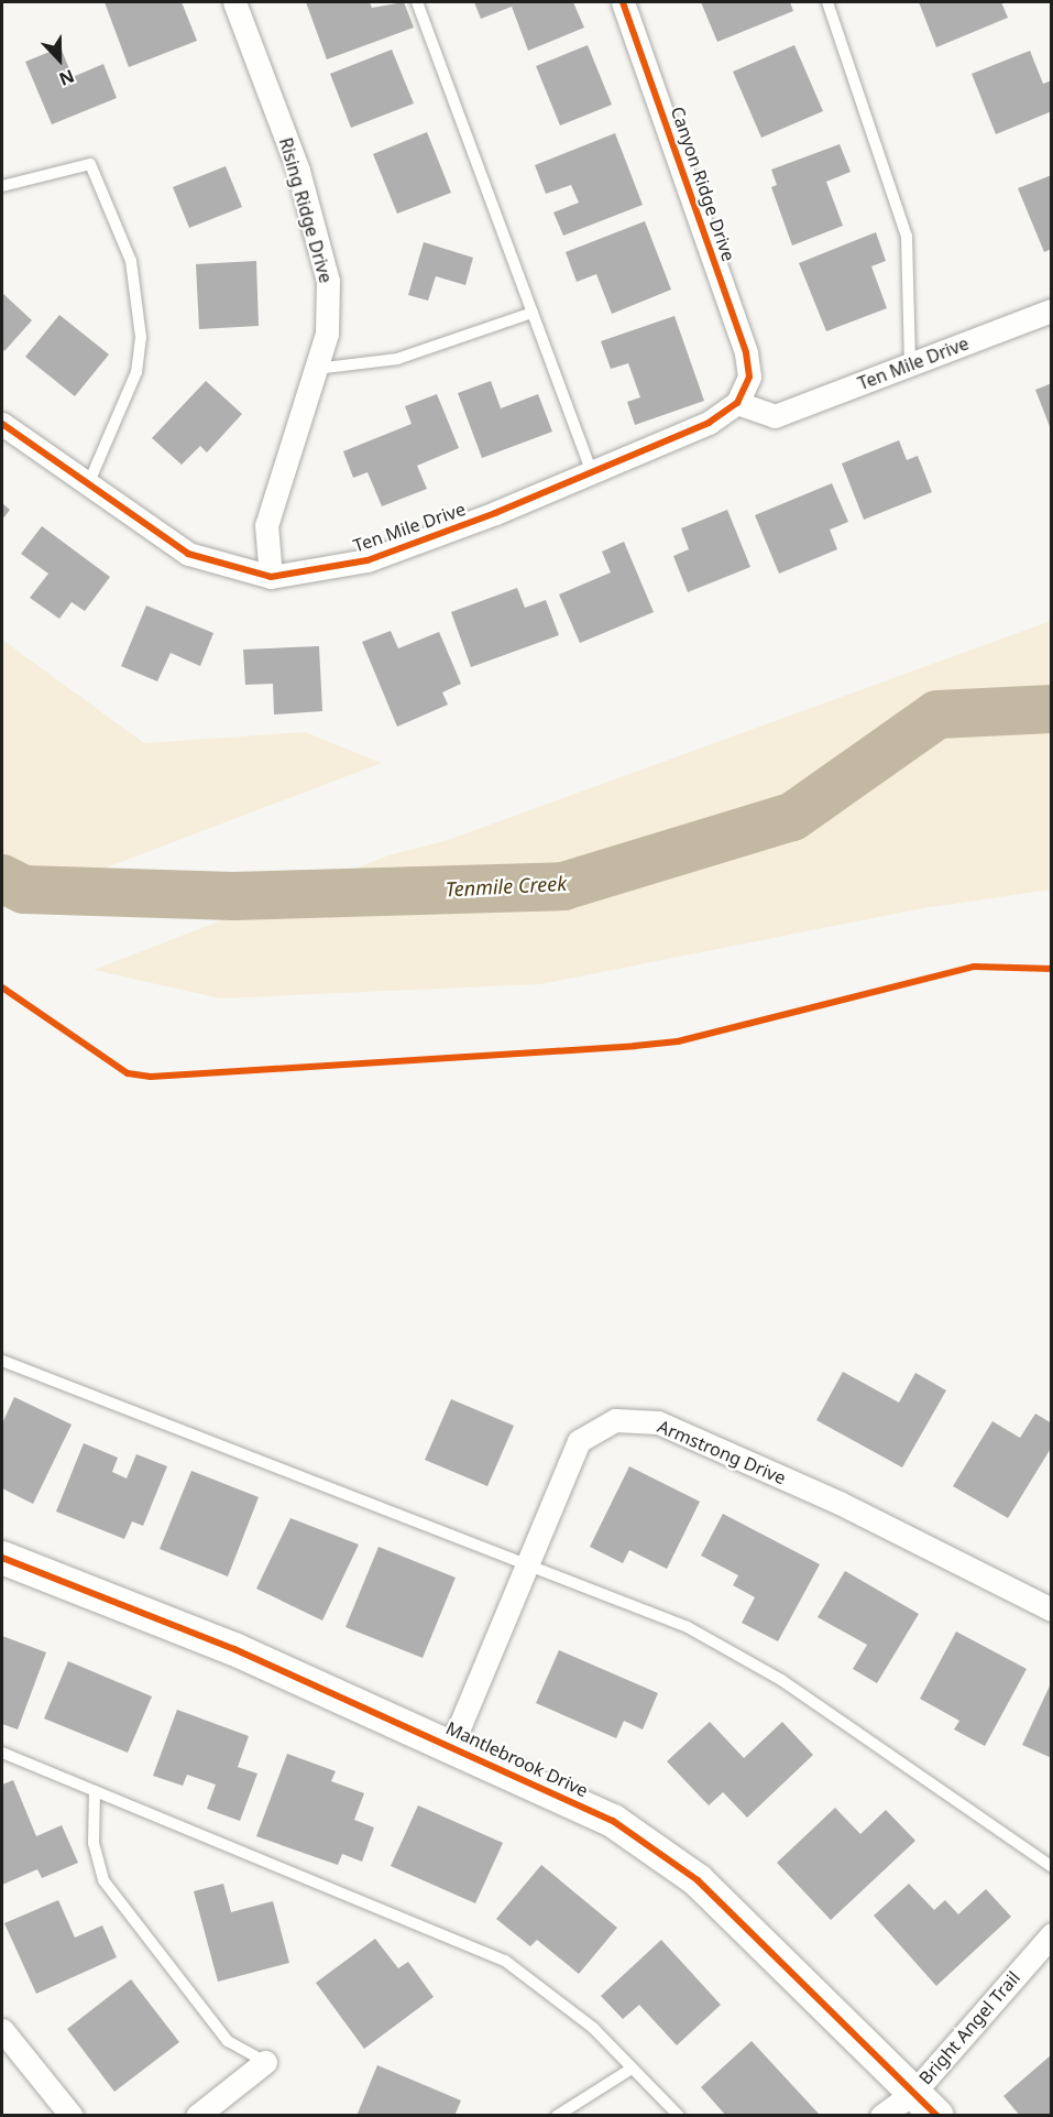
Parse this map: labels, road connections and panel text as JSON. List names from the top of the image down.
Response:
{
  "streets": {
    "street": [
      "Canyon Ridge Drive",
      "Rising Ridge Drive",
      "Ten Mile Drive",
      "Armstrong Drive",
      "Mantlebrook Drive",
      "Bright Angel Trail"
    ]
  },
  "crossings": [
    ["Canyon Ridge Drive", "Ten Mile Drive"],
    ["Rising Ridge Drive", "Ten Mile Drive"],
    ["Armstrong Drive", "Mantlebrook Drive"],
    ["Mantlebrook Drive", "Bright Angel Trail"]
  ],
  "water": ["Tenmile Creek"],
  "north": "bottom"
}
